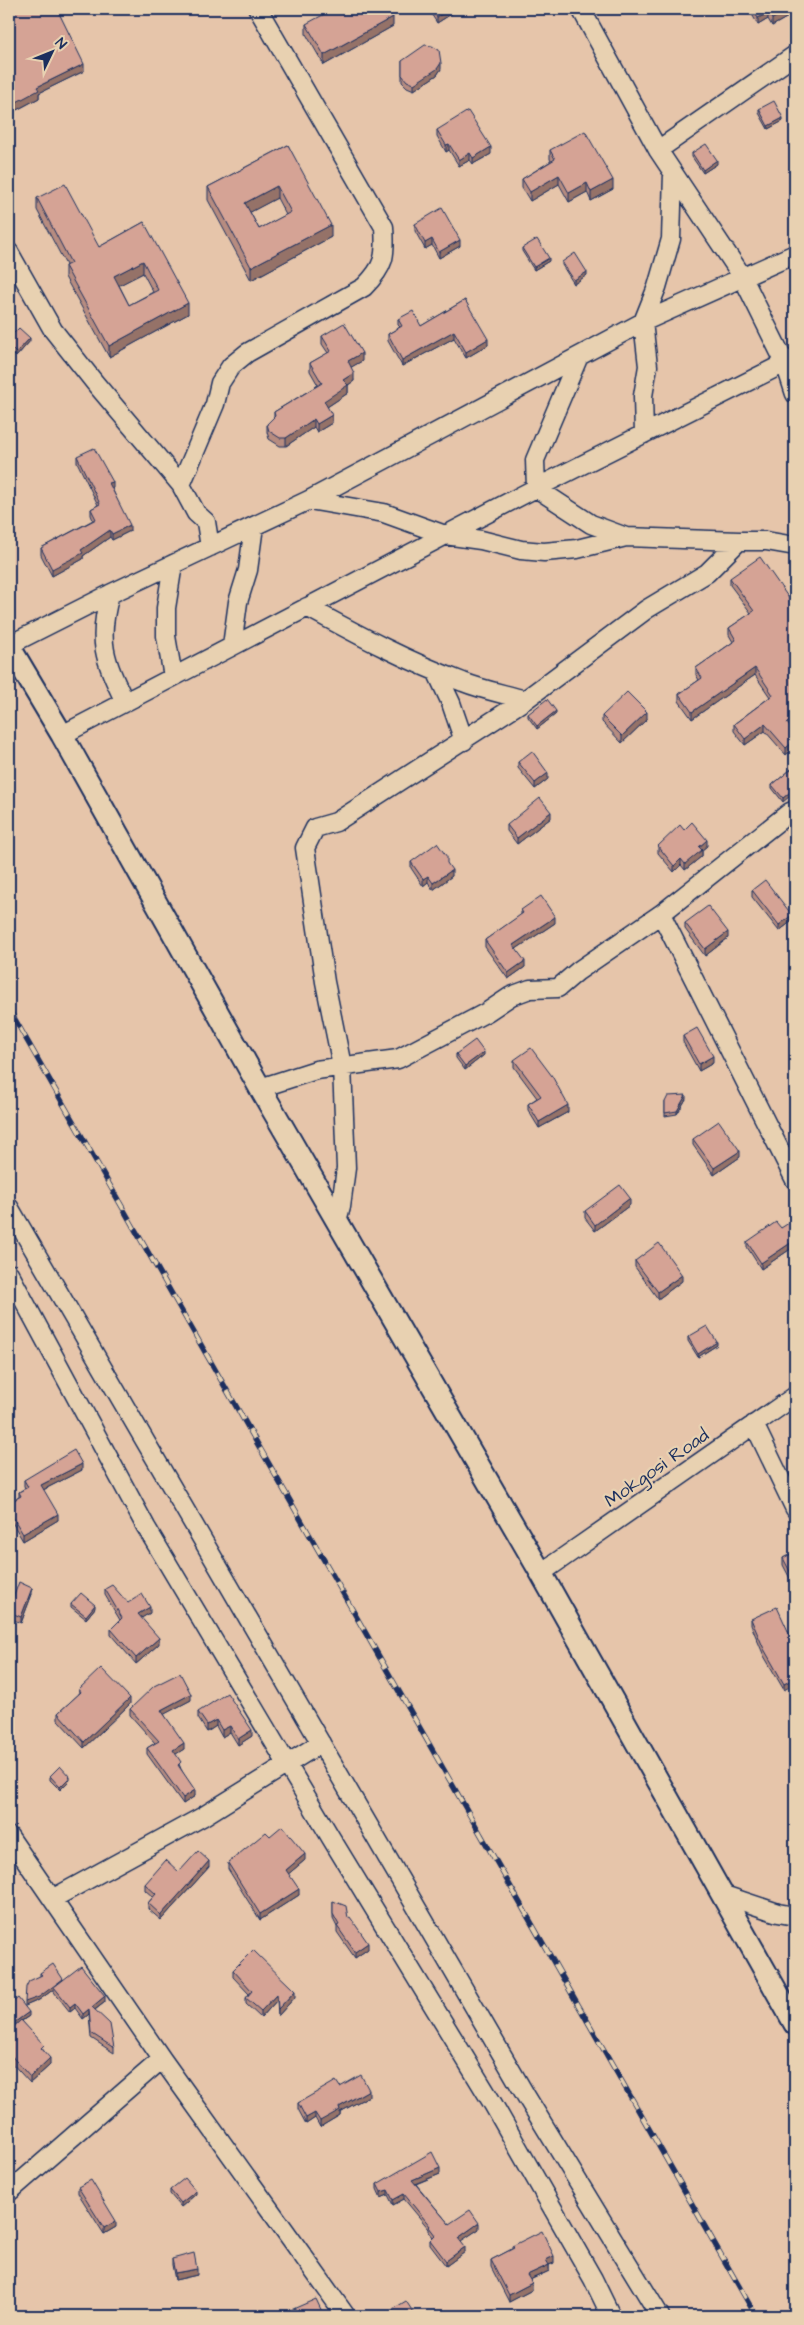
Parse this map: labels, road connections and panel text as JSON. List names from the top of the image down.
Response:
{
  "streets": {
    "street": ["Mokgosi Road"]
  },
  "north": "top right"
}
